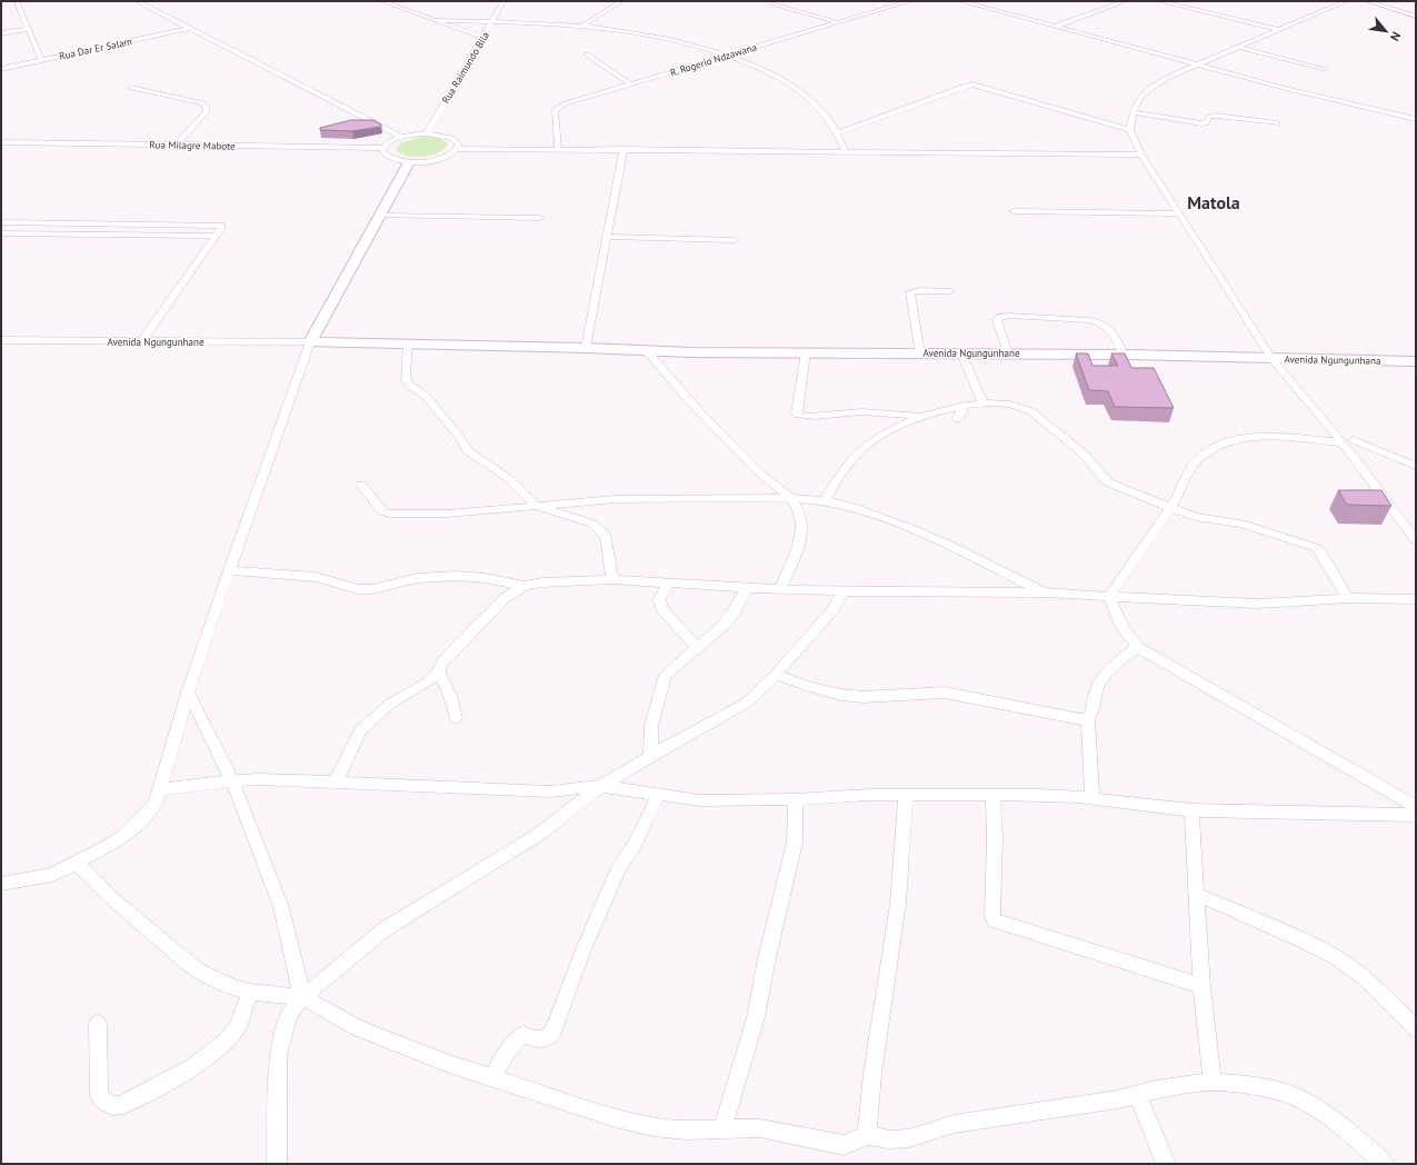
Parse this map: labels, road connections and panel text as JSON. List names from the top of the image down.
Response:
{
  "streets": {
    "street": [
      "Rua Dar Er Salam",
      "R. Rogerio Ndzawana",
      "Rua Raimundo Bila",
      "Rua Milagre Mabote",
      "Avenida Ngungunhane",
      "Avenida Ngungunhana"
    ]
  },
  "crossings": [
    ["Avenida Ngungunhane", "Avenida Ngungunhana"]
  ],
  "districts": ["Matola"],
  "north": "bottom right"
}
